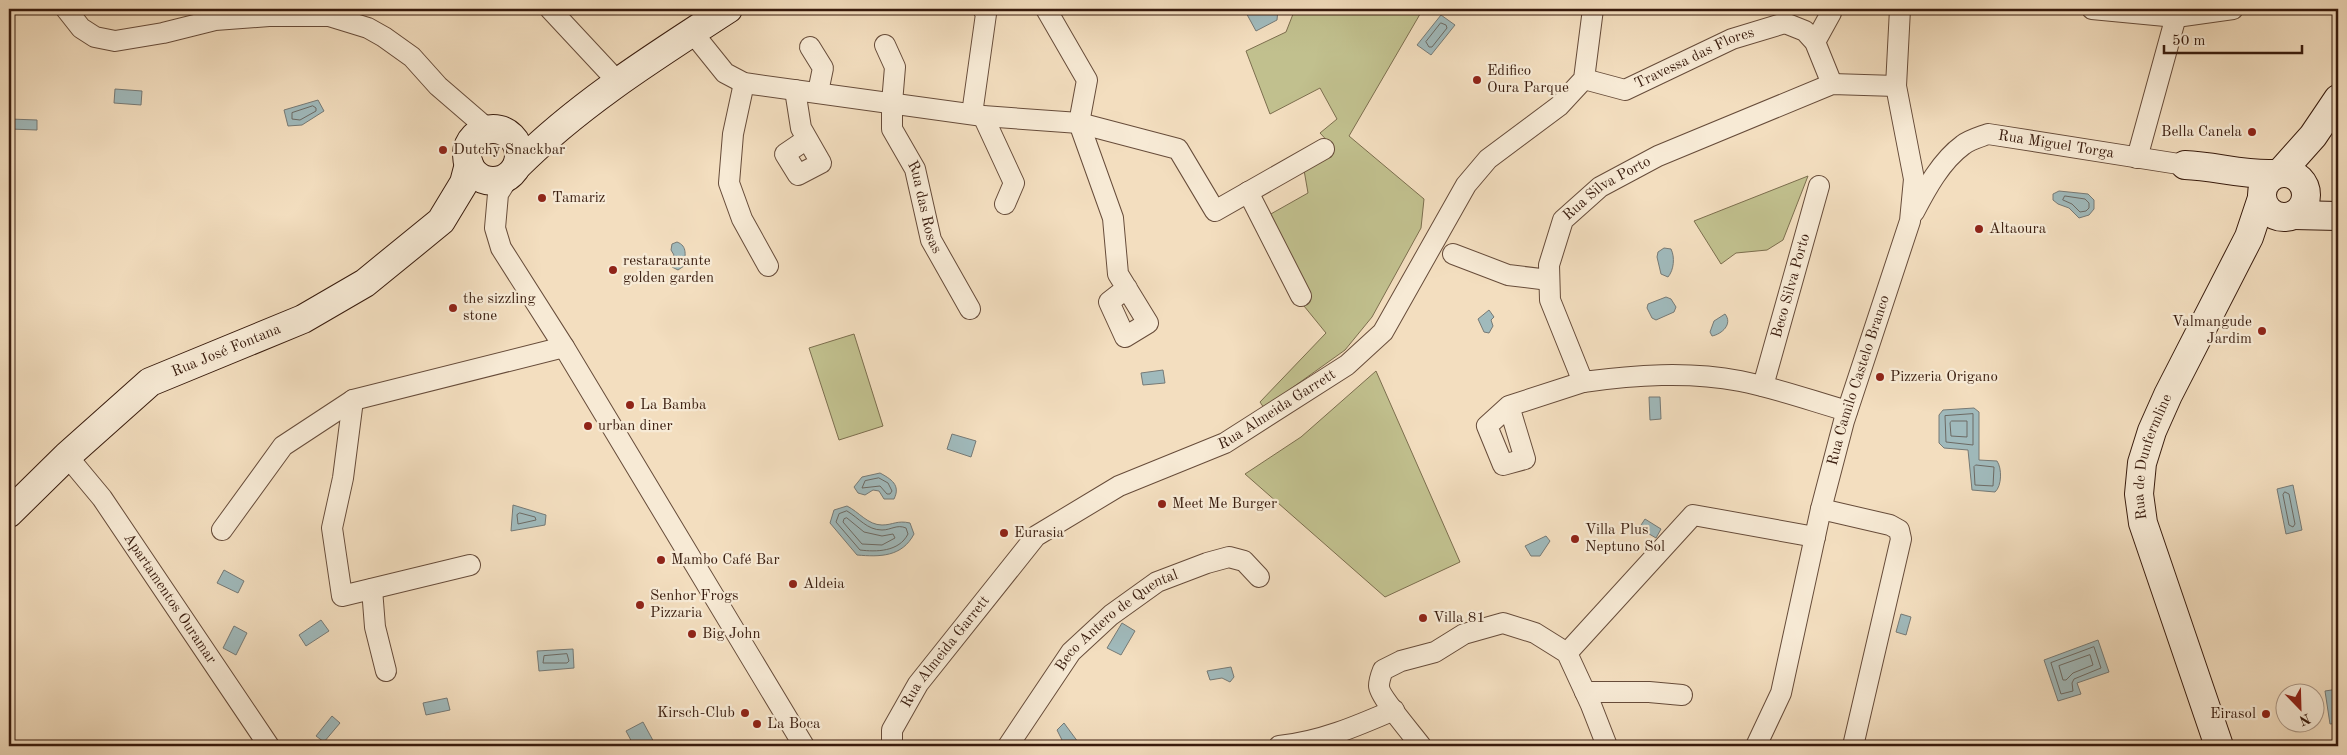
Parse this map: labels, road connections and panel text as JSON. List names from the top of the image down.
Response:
{
  "streets": {
    "street": [
      "Travessa das Flores",
      "Rua Miguel Torga",
      "Rua Silva Porto",
      "Rua das Rosas",
      "Beco Silva Porto",
      "Rua José Fontana",
      "Rua Camilo Castelo Branco",
      "Rua Almeida Garrett",
      "Rua de Dunfermline",
      "Apartamentos Ouramar",
      "Beco Antero de Quental"
    ]
  },
  "crossings": [
    ["Travessa das Flores", "Rua Silva Porto"],
    ["Travessa das Flores", "Rua Almeida Garrett"],
    ["Rua Miguel Torga", "Rua Camilo Castelo Branco"],
    ["Rua Miguel Torga", "Rua de Dunfermline"],
    ["Rua Silva Porto", "Rua Camilo Castelo Branco"],
    ["Rua José Fontana", "Apartamentos Ouramar"]
  ],
  "places": [
    "Edifico Oura Parque",
    "Bella Canela",
    "Dutchy Snackbar",
    "Tamariz",
    "Altaoura",
    "restaraurante golden garden",
    "the sizzling stone",
    "Valmangude Jardim",
    "Pizzeria Origano",
    "La Bamba",
    "urban diner",
    "Meet Me Burger",
    "Eurasia",
    "Villa Plus Neptuno Sol",
    "Mambo Café Bar",
    "Aldeia",
    "Senhor Frogs Pizzaria",
    "Villa 81",
    "Big John",
    "Kirsch-Club",
    "Eirasol",
    "La Boca"
  ],
  "scale_bar": "50 m",
  "north": "bottom right"
}
